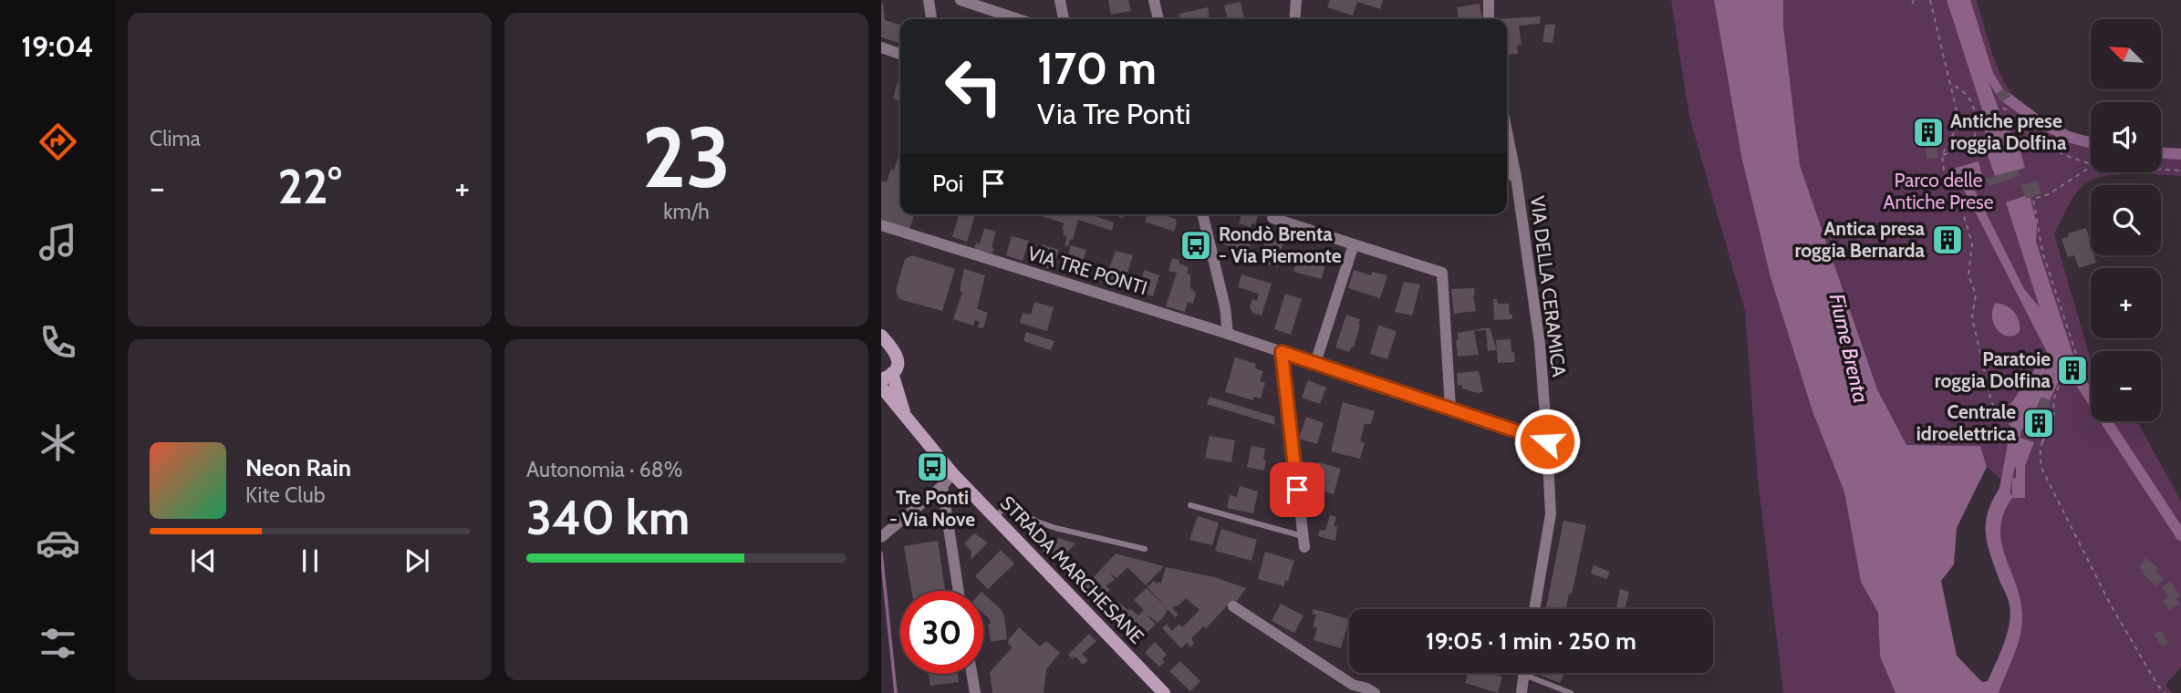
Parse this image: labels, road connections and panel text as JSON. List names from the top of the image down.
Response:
{
  "streets": {
    "main road": ["STRADA MARCHESANE"],
    "street": ["VIA TRE PONTI", "VIA DELLA CERAMICA"]
  },
  "crossings": [
    ["VIA TRE PONTI", "VIA DELLA CERAMICA"]
  ],
  "water": ["Fiume Brenta"],
  "parks": ["Parco delle Antiche Prese"],
  "places": {
    "building": [
      "Antiche prese roggia Dolfina",
      "Antica presa roggia Bernarda",
      "Paratoie roggia Dolfina",
      "Centrale idroelettrica"
    ],
    "bus stop": ["Rondò Brenta - Via Piemonte", "Tre Ponti - Via Nove"]
  },
  "north": "top left",
  "page": {
    "tabs": "19:04",
    "tile": [
      "Clima",
      ["23", "km/h"],
      ["Autonomia · 68%", "340 km"]
    ],
    "map_buttons": ["+", "−"],
    "turn": ["170 m", "Via Tre Ponti"],
    "then": "Poi",
    "heat": ["−", "22°", "+"],
    "song": ["Neon Rain", "Kite Club"],
    "limit": "30",
    "trip": "19:05 · 1 min · 250 m"
  }
}
